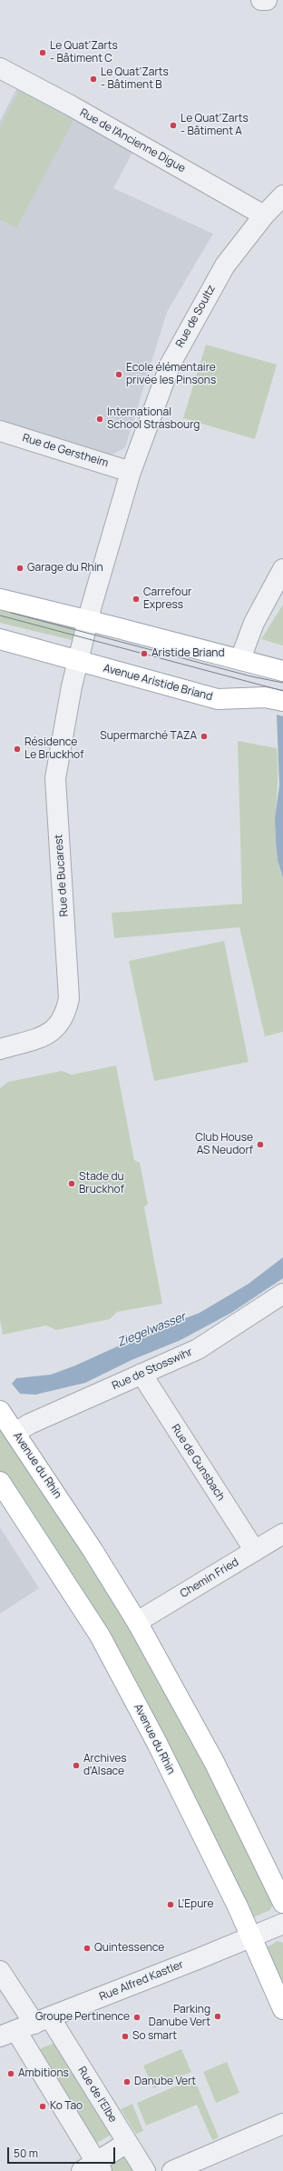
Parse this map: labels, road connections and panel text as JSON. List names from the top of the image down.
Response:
{
  "streets": {
    "main road": ["Avenue Aristide Briand", "Avenue du Rhin"],
    "street": [
      "Rue de l'Ancienne Digue",
      "Rue de Soultz",
      "Rue de Gerstheim",
      "Rue de Bucarest",
      "Rue de Stosswihr",
      "Rue de Gunsbach",
      "Chemin Fried",
      "Rue Alfred Kastler",
      "Rue de l'Elbe"
    ]
  },
  "crossings": [
    ["Rue de l'Ancienne Digue", "Rue de Soultz"],
    ["Rue de Soultz", "Rue de Gerstheim"],
    ["Avenue Aristide Briand", "Rue de Bucarest"],
    ["Rue de Stosswihr", "Rue de Gunsbach"],
    ["Rue de Stosswihr", "Avenue du Rhin"],
    ["Rue de Gunsbach", "Chemin Fried"],
    ["Avenue du Rhin", "Chemin Fried"],
    ["Avenue du Rhin", "Rue Alfred Kastler"],
    ["Rue Alfred Kastler", "Rue de l'Elbe"]
  ],
  "water": ["Ziegelwasser"],
  "places": [
    "Le Quat'Zarts - Bâtiment C",
    "Le Quat'Zarts - Bâtiment B",
    "Le Quat'Zarts - Bâtiment A",
    "Ecole élémentaire privée les Pinsons",
    "International School Strasbourg",
    "Garage du Rhin",
    "Carrefour Express",
    "Aristide Briand",
    "Supermarché TAZA",
    "Résidence Le Bruckhof",
    "Club House AS Neudorf",
    "Stade du Bruckhof",
    "Archives d'Alsace",
    "L'Epure",
    "Quintessence",
    "Parking Danube Vert",
    "Groupe Pertinence",
    "So smart",
    "Ambitions",
    "Danube Vert",
    "Ko Tao"
  ],
  "scale_bar": "50 m"
}
